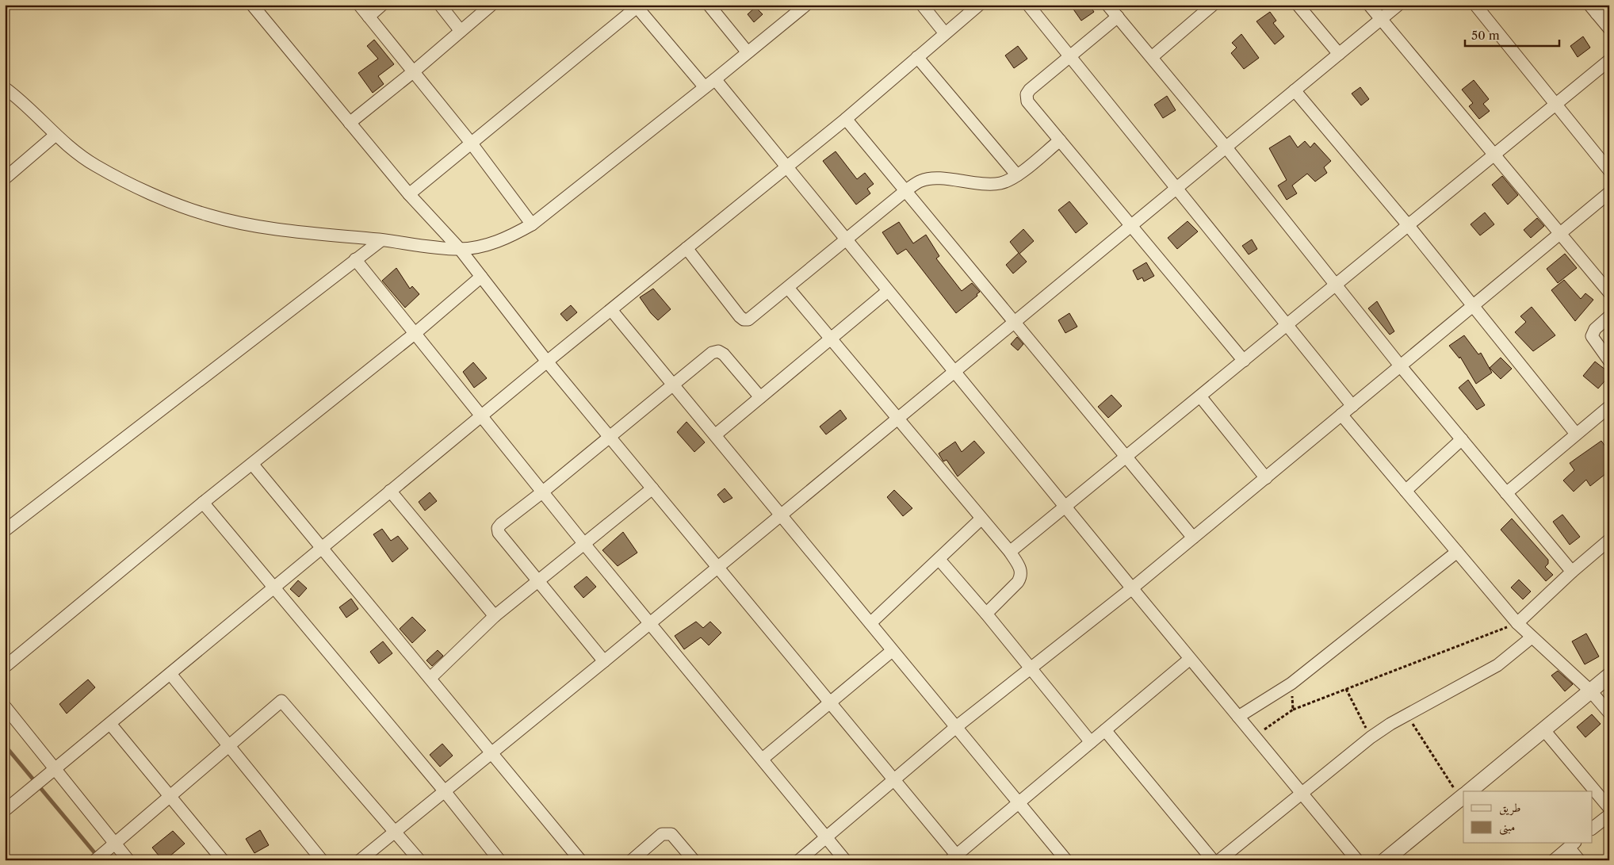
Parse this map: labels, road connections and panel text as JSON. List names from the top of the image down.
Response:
{
  "legend": ["طريق", "مبنى"],
  "scale_bar": "50 m"
}
